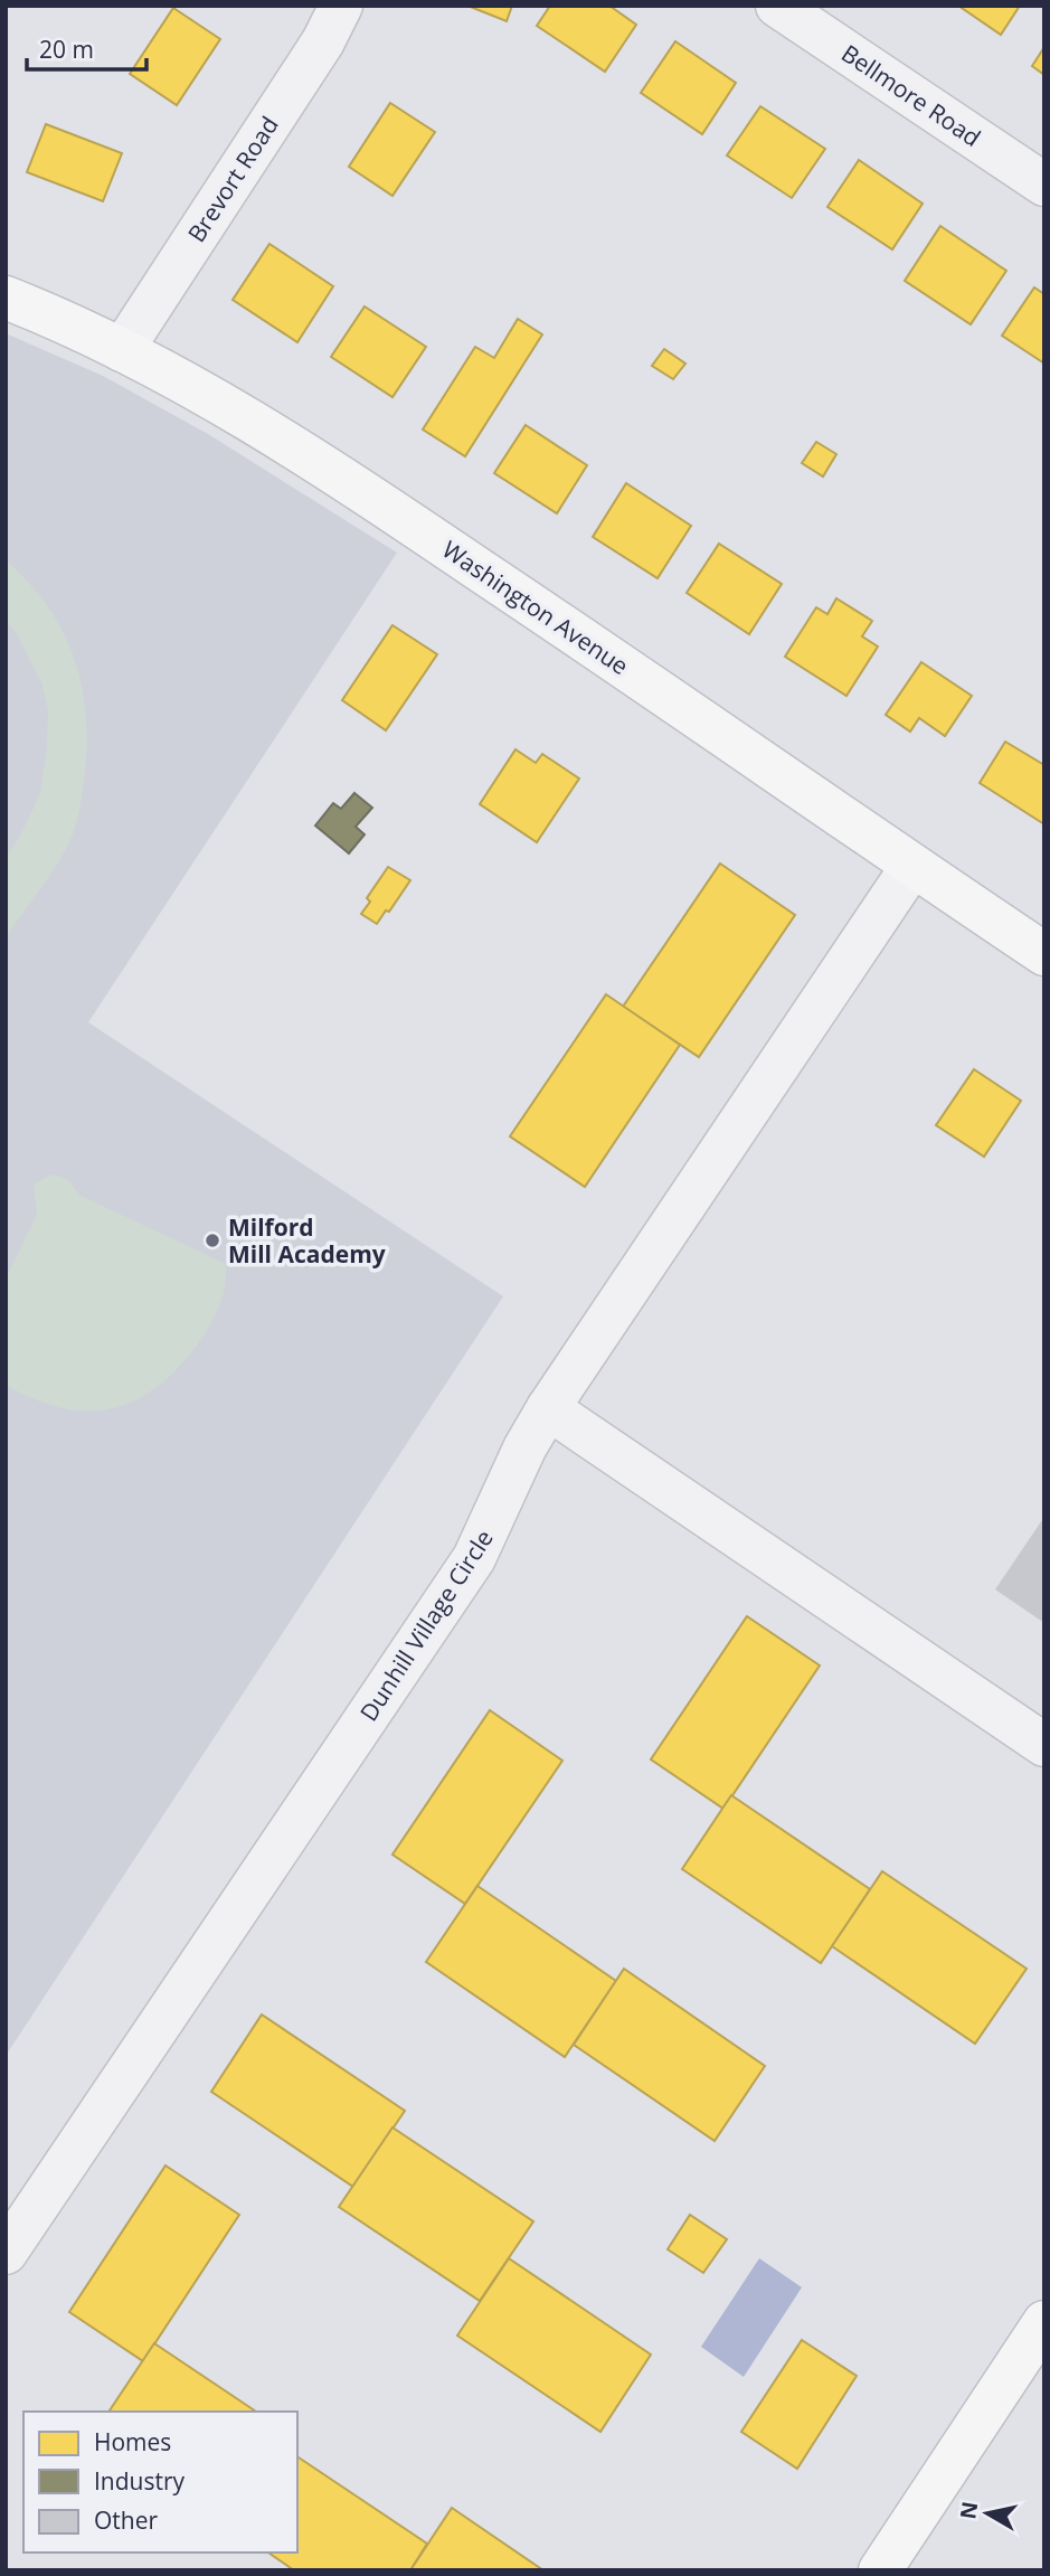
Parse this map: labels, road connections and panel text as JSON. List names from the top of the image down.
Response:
{
  "streets": {
    "main road": ["Washington Avenue"],
    "street": ["Bellmore Road", "Brevort Road", "Dunhill Village Circle"]
  },
  "crossings": [
    ["Brevort Road", "Washington Avenue"],
    ["Washington Avenue", "Dunhill Village Circle"]
  ],
  "places": ["Milford Mill Academy"],
  "legend": ["Homes", "Industry", "Other"],
  "scale_bar": "20 m",
  "north": "left"
}
